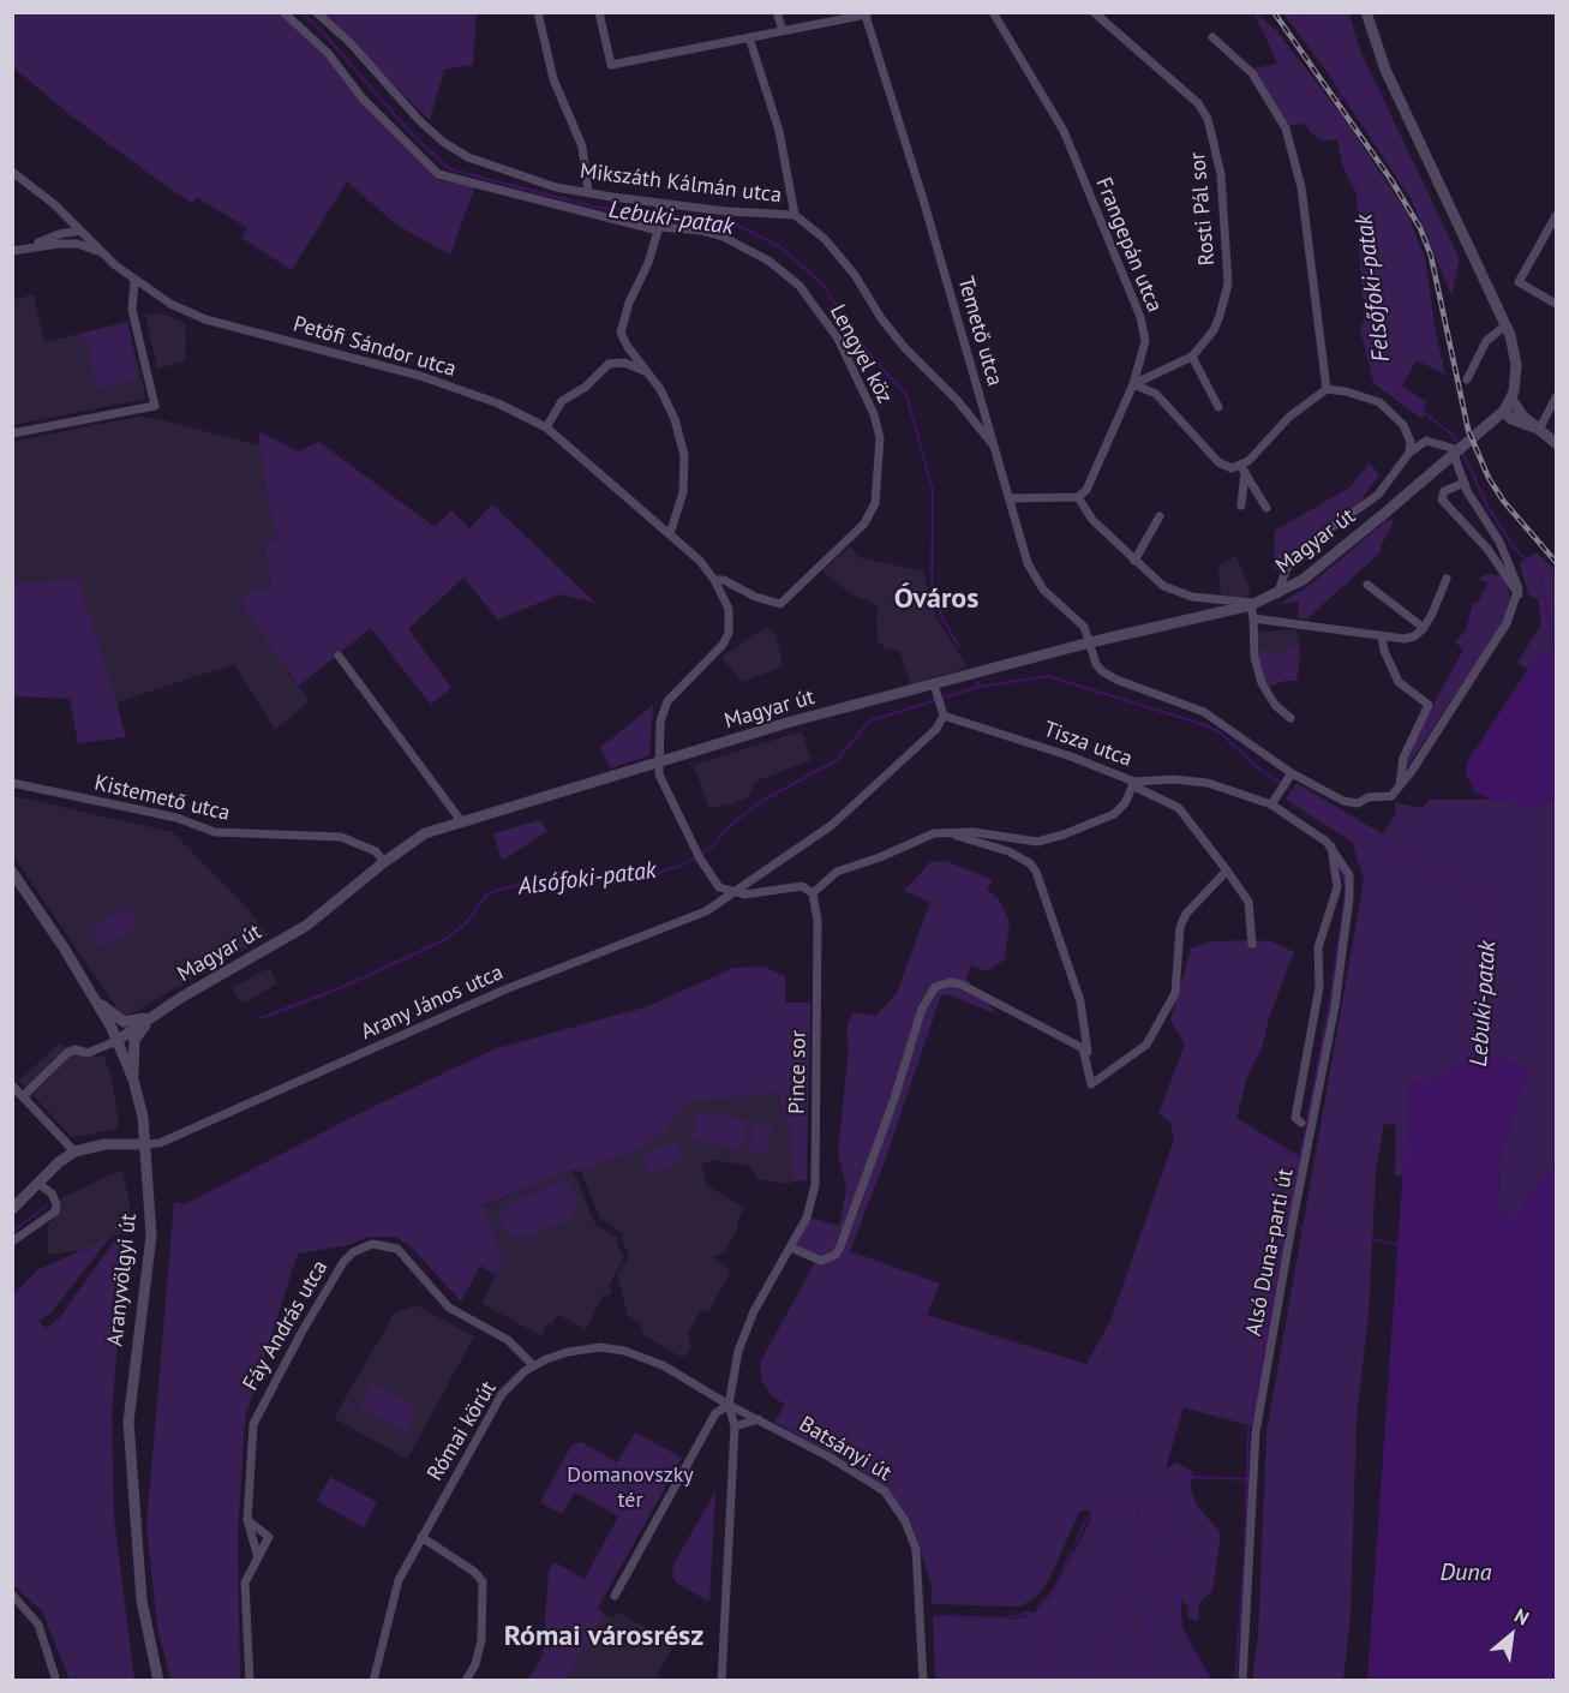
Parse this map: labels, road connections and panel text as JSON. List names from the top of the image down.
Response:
{
  "streets": {
    "street": [
      "Mikszáth Kálmán utca",
      "Rosti Pál sor",
      "Frangepán utca",
      "Temető utca",
      "Petőfi Sándor utca",
      "Lengyel köz",
      "Magyar út",
      "Tisza utca",
      "Kistemető utca",
      "Arany János utca",
      "Pince sor",
      "Alsó Duna-parti út",
      "Aranyvölgyi út",
      "Fáy András utca",
      "Római körút",
      "Batsányi út"
    ]
  },
  "crossings": [
    ["Mikszáth Kálmán utca", "Temető utca"],
    ["Rosti Pál sor", "Frangepán utca"],
    ["Temető utca", "Magyar út"],
    ["Petőfi Sándor utca", "Lengyel köz"],
    ["Petőfi Sándor utca", "Magyar út"],
    ["Petőfi Sándor utca", "Arany János utca"],
    ["Magyar út", "Kistemető utca"],
    ["Magyar út", "Aranyvölgyi út"],
    ["Tisza utca", "Arany János utca"],
    ["Tisza utca", "Alsó Duna-parti út"],
    ["Arany János utca", "Pince sor"],
    ["Arany János utca", "Aranyvölgyi út"],
    ["Pince sor", "Római körút"],
    ["Pince sor", "Batsányi út"],
    ["Fáy András utca", "Római körút"],
    ["Római körút", "Batsányi út"]
  ],
  "districts": ["Óváros", "Római városrész"],
  "water": [
    "Lebuki-patak",
    "Felsőfoki-patak",
    "Alsófoki-patak",
    "Duna"
  ],
  "parks": ["Domanovszky tér"],
  "north": "top right"
}
